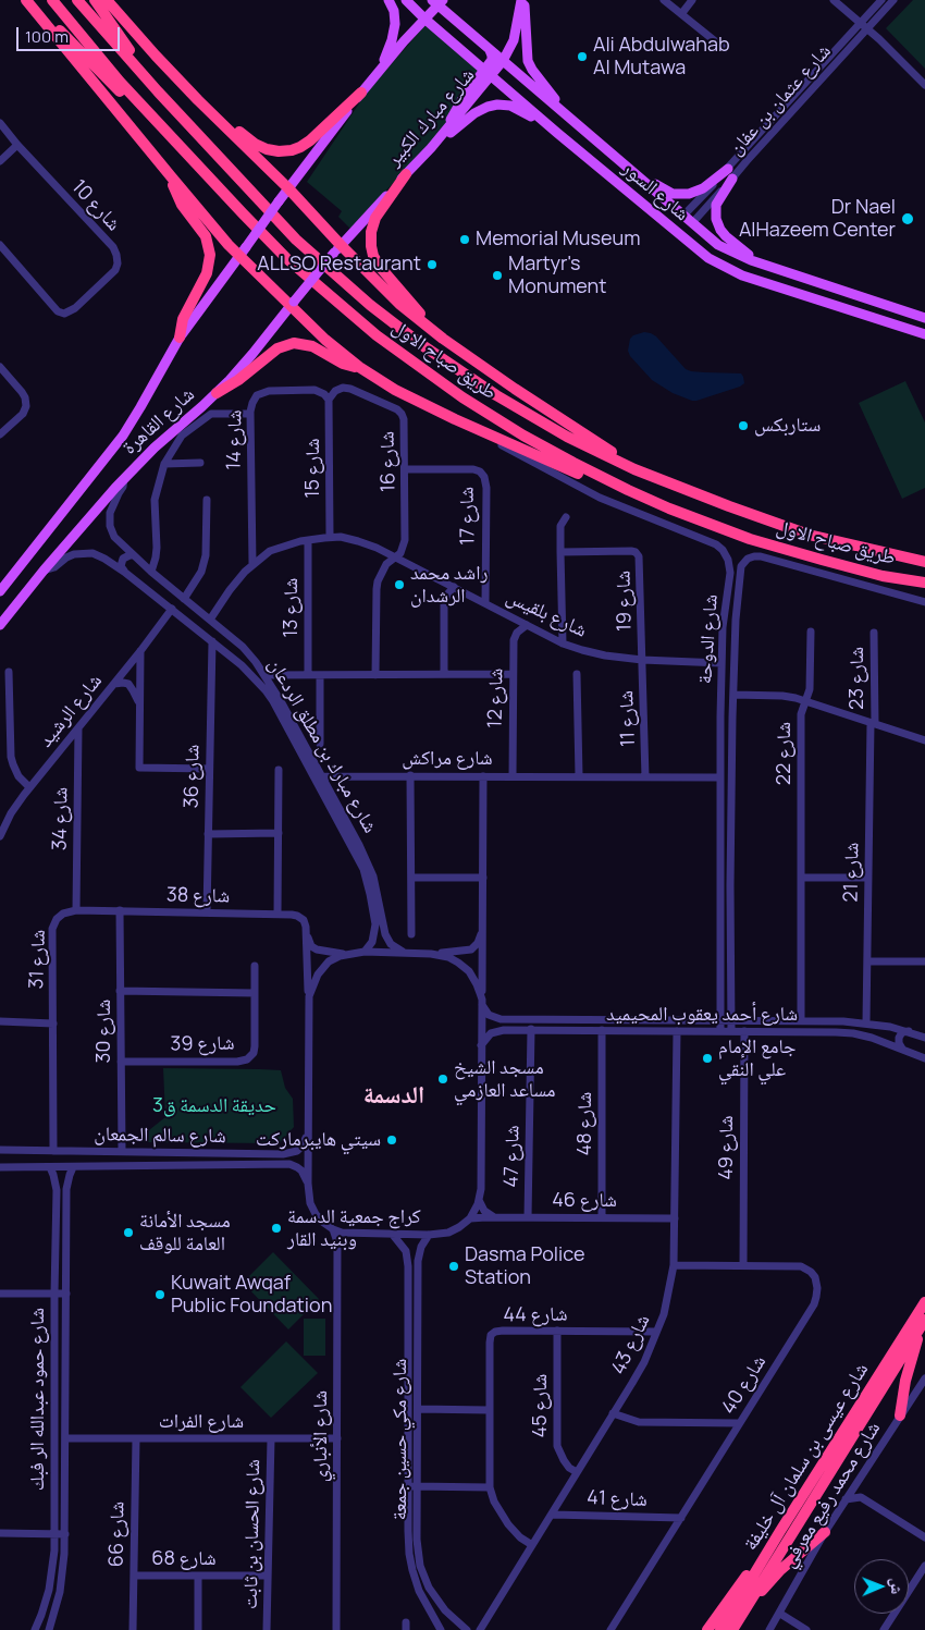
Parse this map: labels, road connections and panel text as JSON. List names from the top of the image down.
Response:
{
  "streets": {
    "highway": ["طريق صباح الاول", "شارع عيسى بن سلمان آل خليفة"],
    "main road": ["شارع مبارك الكبير", "شارع السور", "شارع القاهرة"],
    "street": [
      "شارع عثمان بن عفان",
      "شارع 10",
      "شارع 14",
      "شارع 16",
      "شارع 15",
      "شارع 17",
      "شارع 19",
      "شارع 13",
      "شارع بلقيس",
      "شارع الدوحة",
      "شارع 23",
      "شارع 12",
      "شارع الرشيد",
      "شارع 11",
      "شارع مبارك بن مطلق الردعان",
      "شارع 22",
      "شارع مراكش",
      "شارع 36",
      "شارع 34",
      "شارع 21",
      "شارع 38",
      "شارع 31",
      "شارع أحمد يعقوب المحيميد",
      "شارع 30",
      "شارع 39",
      "شارع 48",
      "شارع سالم الجمعان",
      "شارع 49",
      "شارع 47",
      "شارع 46",
      "شارع 44",
      "شارع 43",
      "شارع 40",
      "شارع حمود عبدالله الر فبك",
      "شارع 45",
      "شارع الفرات",
      "شارع الأنباري",
      "شارع مكي حسين جمعة",
      "شارع محمد رفيع معرفي",
      "شارع 41",
      "شارع 66",
      "شارع الحسان بن ثابت",
      "شارع 68"
    ]
  },
  "crossings": [
    ["شارع عثمان بن عفان", "شارع السور"],
    ["شارع مبارك الكبير", "شارع السور"],
    ["شارع مبارك الكبير", "شارع القاهرة"],
    ["شارع القاهرة", "شارع مبارك بن مطلق الردعان"],
    ["شارع 14", "شارع 16"],
    ["شارع 14", "شارع 15"],
    ["شارع 14", "شارع بلقيس"],
    ["شارع 16", "شارع 15"],
    ["شارع 16", "شارع 17"],
    ["شارع 16", "شارع بلقيس"],
    ["شارع 15", "شارع بلقيس"],
    ["شارع 17", "شارع بلقيس"],
    ["شارع 19", "شارع بلقيس"],
    ["شارع 19", "شارع 11"],
    ["شارع 13", "شارع بلقيس"],
    ["شارع بلقيس", "شارع الدوحة"],
    ["شارع بلقيس", "شارع 12"],
    ["شارع بلقيس", "شارع 11"],
    ["شارع بلقيس", "شارع مبارك بن مطلق الردعان"],
    ["شارع الدوحة", "شارع مراكش"],
    ["شارع الدوحة", "شارع أحمد يعقوب المحيميد"],
    ["شارع 23", "شارع 21"],
    ["شارع 12", "شارع مراكش"],
    ["شارع الرشيد", "شارع مبارك بن مطلق الردعان"],
    ["شارع الرشيد", "شارع 34"],
    ["شارع 11", "شارع مراكش"],
    ["شارع مبارك بن مطلق الردعان", "شارع مراكش"],
    ["شارع مبارك بن مطلق الردعان", "شارع 36"],
    ["شارع 22", "شارع أحمد يعقوب المحيميد"],
    ["شارع 36", "شارع 38"],
    ["شارع 34", "شارع 38"],
    ["شارع 34", "شارع 31"],
    ["شارع 21", "شارع أحمد يعقوب المحيميد"],
    ["شارع 38", "شارع 31"],
    ["شارع 38", "شارع 30"],
    ["شارع 31", "شارع سالم الجمعان"],
    ["شارع أحمد يعقوب المحيميد", "شارع 48"],
    ["شارع أحمد يعقوب المحيميد", "شارع 49"],
    ["شارع أحمد يعقوب المحيميد", "شارع 47"],
    ["شارع أحمد يعقوب المحيميد", "شارع 43"],
    ["شارع 30", "شارع 39"],
    ["شارع 30", "شارع سالم الجمعان"],
    ["شارع 48", "شارع 46"],
    ["شارع سالم الجمعان", "شارع حمود عبدالله الر فبك"],
    ["شارع 49", "شارع 40"],
    ["شارع 47", "شارع 46"],
    ["شارع 46", "شارع 43"],
    ["شارع 44", "شارع 43"],
    ["شارع 44", "شارع 45"],
    ["شارع 43", "شارع 40"],
    ["شارع 43", "شارع 45"],
    ["شارع 43", "شارع 41"],
    ["شارع 40", "شارع 41"],
    ["شارع حمود عبدالله الر فبك", "شارع الفرات"],
    ["شارع الفرات", "شارع الأنباري"],
    ["شارع الفرات", "شارع 66"],
    ["شارع الفرات", "شارع الحسان بن ثابت"],
    ["شارع 66", "شارع 68"],
    ["شارع الحسان بن ثابت", "شارع 68"]
  ],
  "districts": ["الدسمة"],
  "parks": ["حديقة الدسمة ق3"],
  "places": [
    "Ali Abdulwahab Al Mutawa",
    "Dr Nael AlHazeem Center",
    "Memorial Museum",
    "ALLSO Restaurant",
    "Martyr's Monument",
    "ستاربكس",
    "راشد محمد الرشدان",
    "جامع الإمام علي النقي",
    "مسجد الشيخ مساعد العازمي",
    "سيتي هايبرماركت",
    "كراج جمعية الدسمة وبنيد القار",
    "مسجد الأمانة العامة للوقف",
    "Dasma Police Station",
    "Kuwait Awqaf Public Foundation"
  ],
  "scale_bar": "100 m",
  "north": "right"
}
